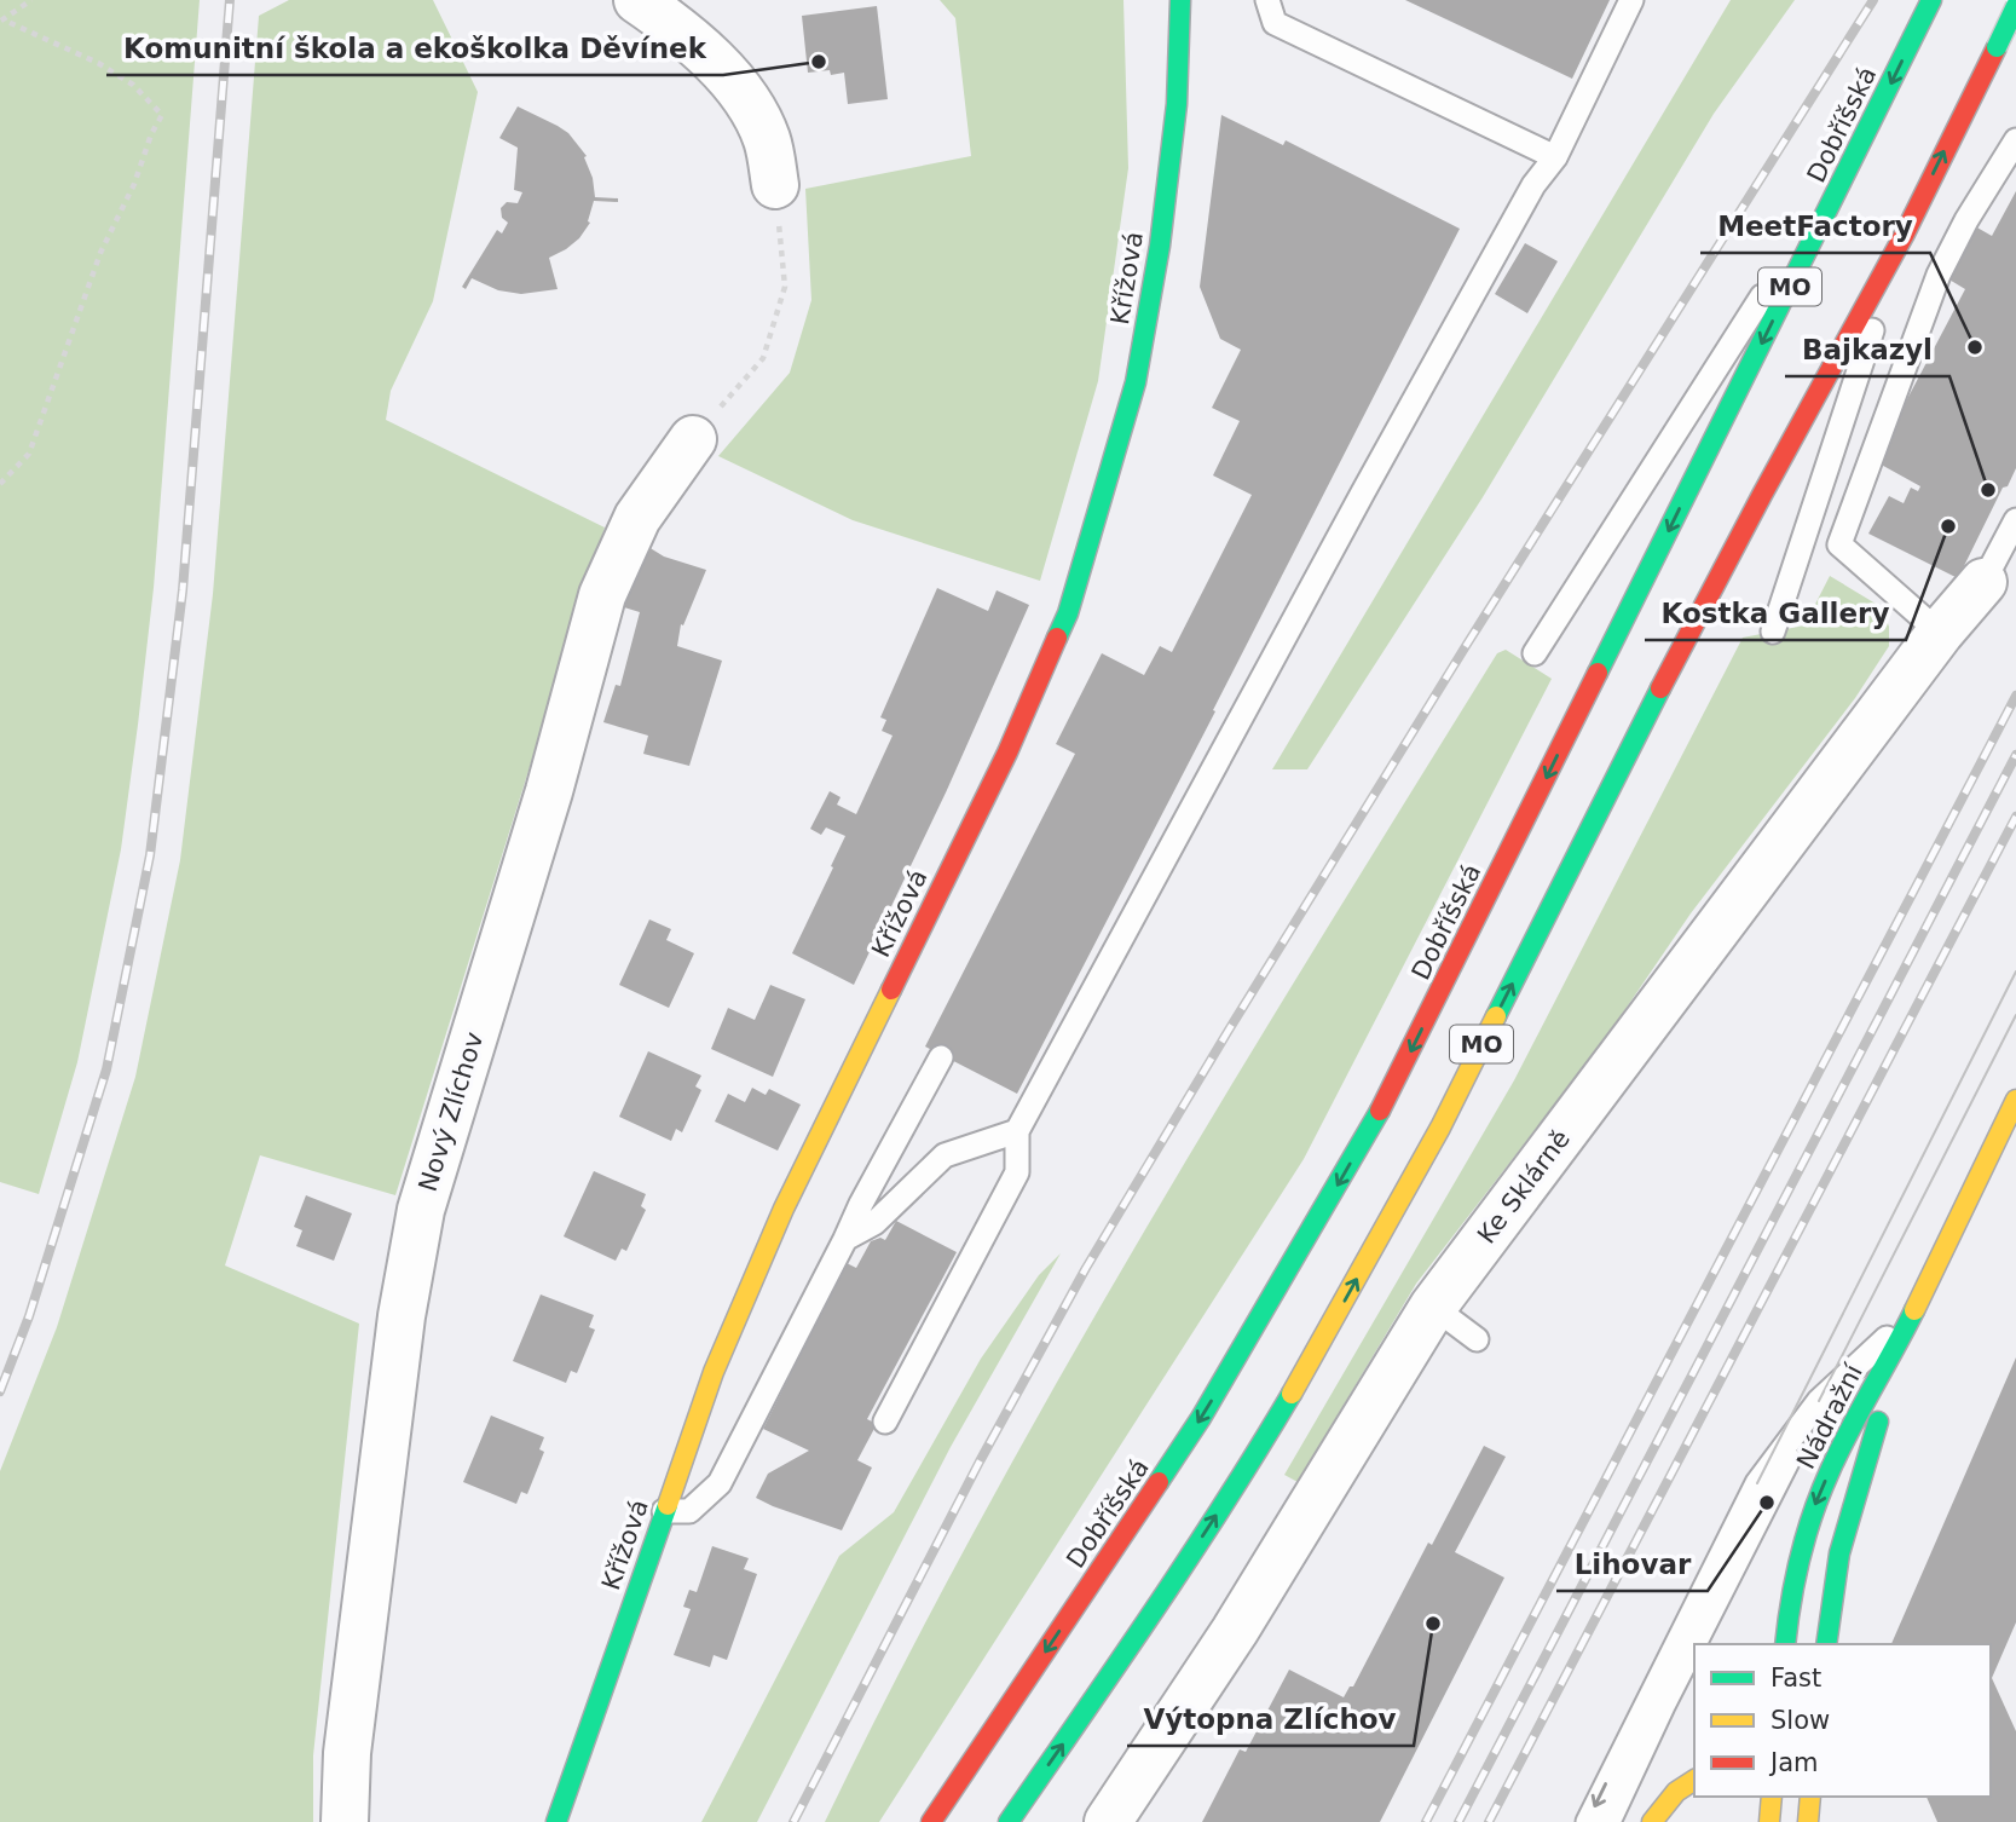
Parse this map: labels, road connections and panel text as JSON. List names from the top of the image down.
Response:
{
  "streets": {
    "main road": [
      "Dobříšská",
      "Křížová",
      "MO",
      "Nádražní"
    ],
    "street": ["Nový Zlíchov", "Ke Sklárně"]
  },
  "places": [
    "Komunitní škola a ekoškolka Děvínek",
    "MeetFactory",
    "Bajkazyl",
    "Kostka Gallery",
    "Lihovar",
    "Výtopna Zlíchov"
  ],
  "legend": ["Fast", "Slow", "Jam"]
}
